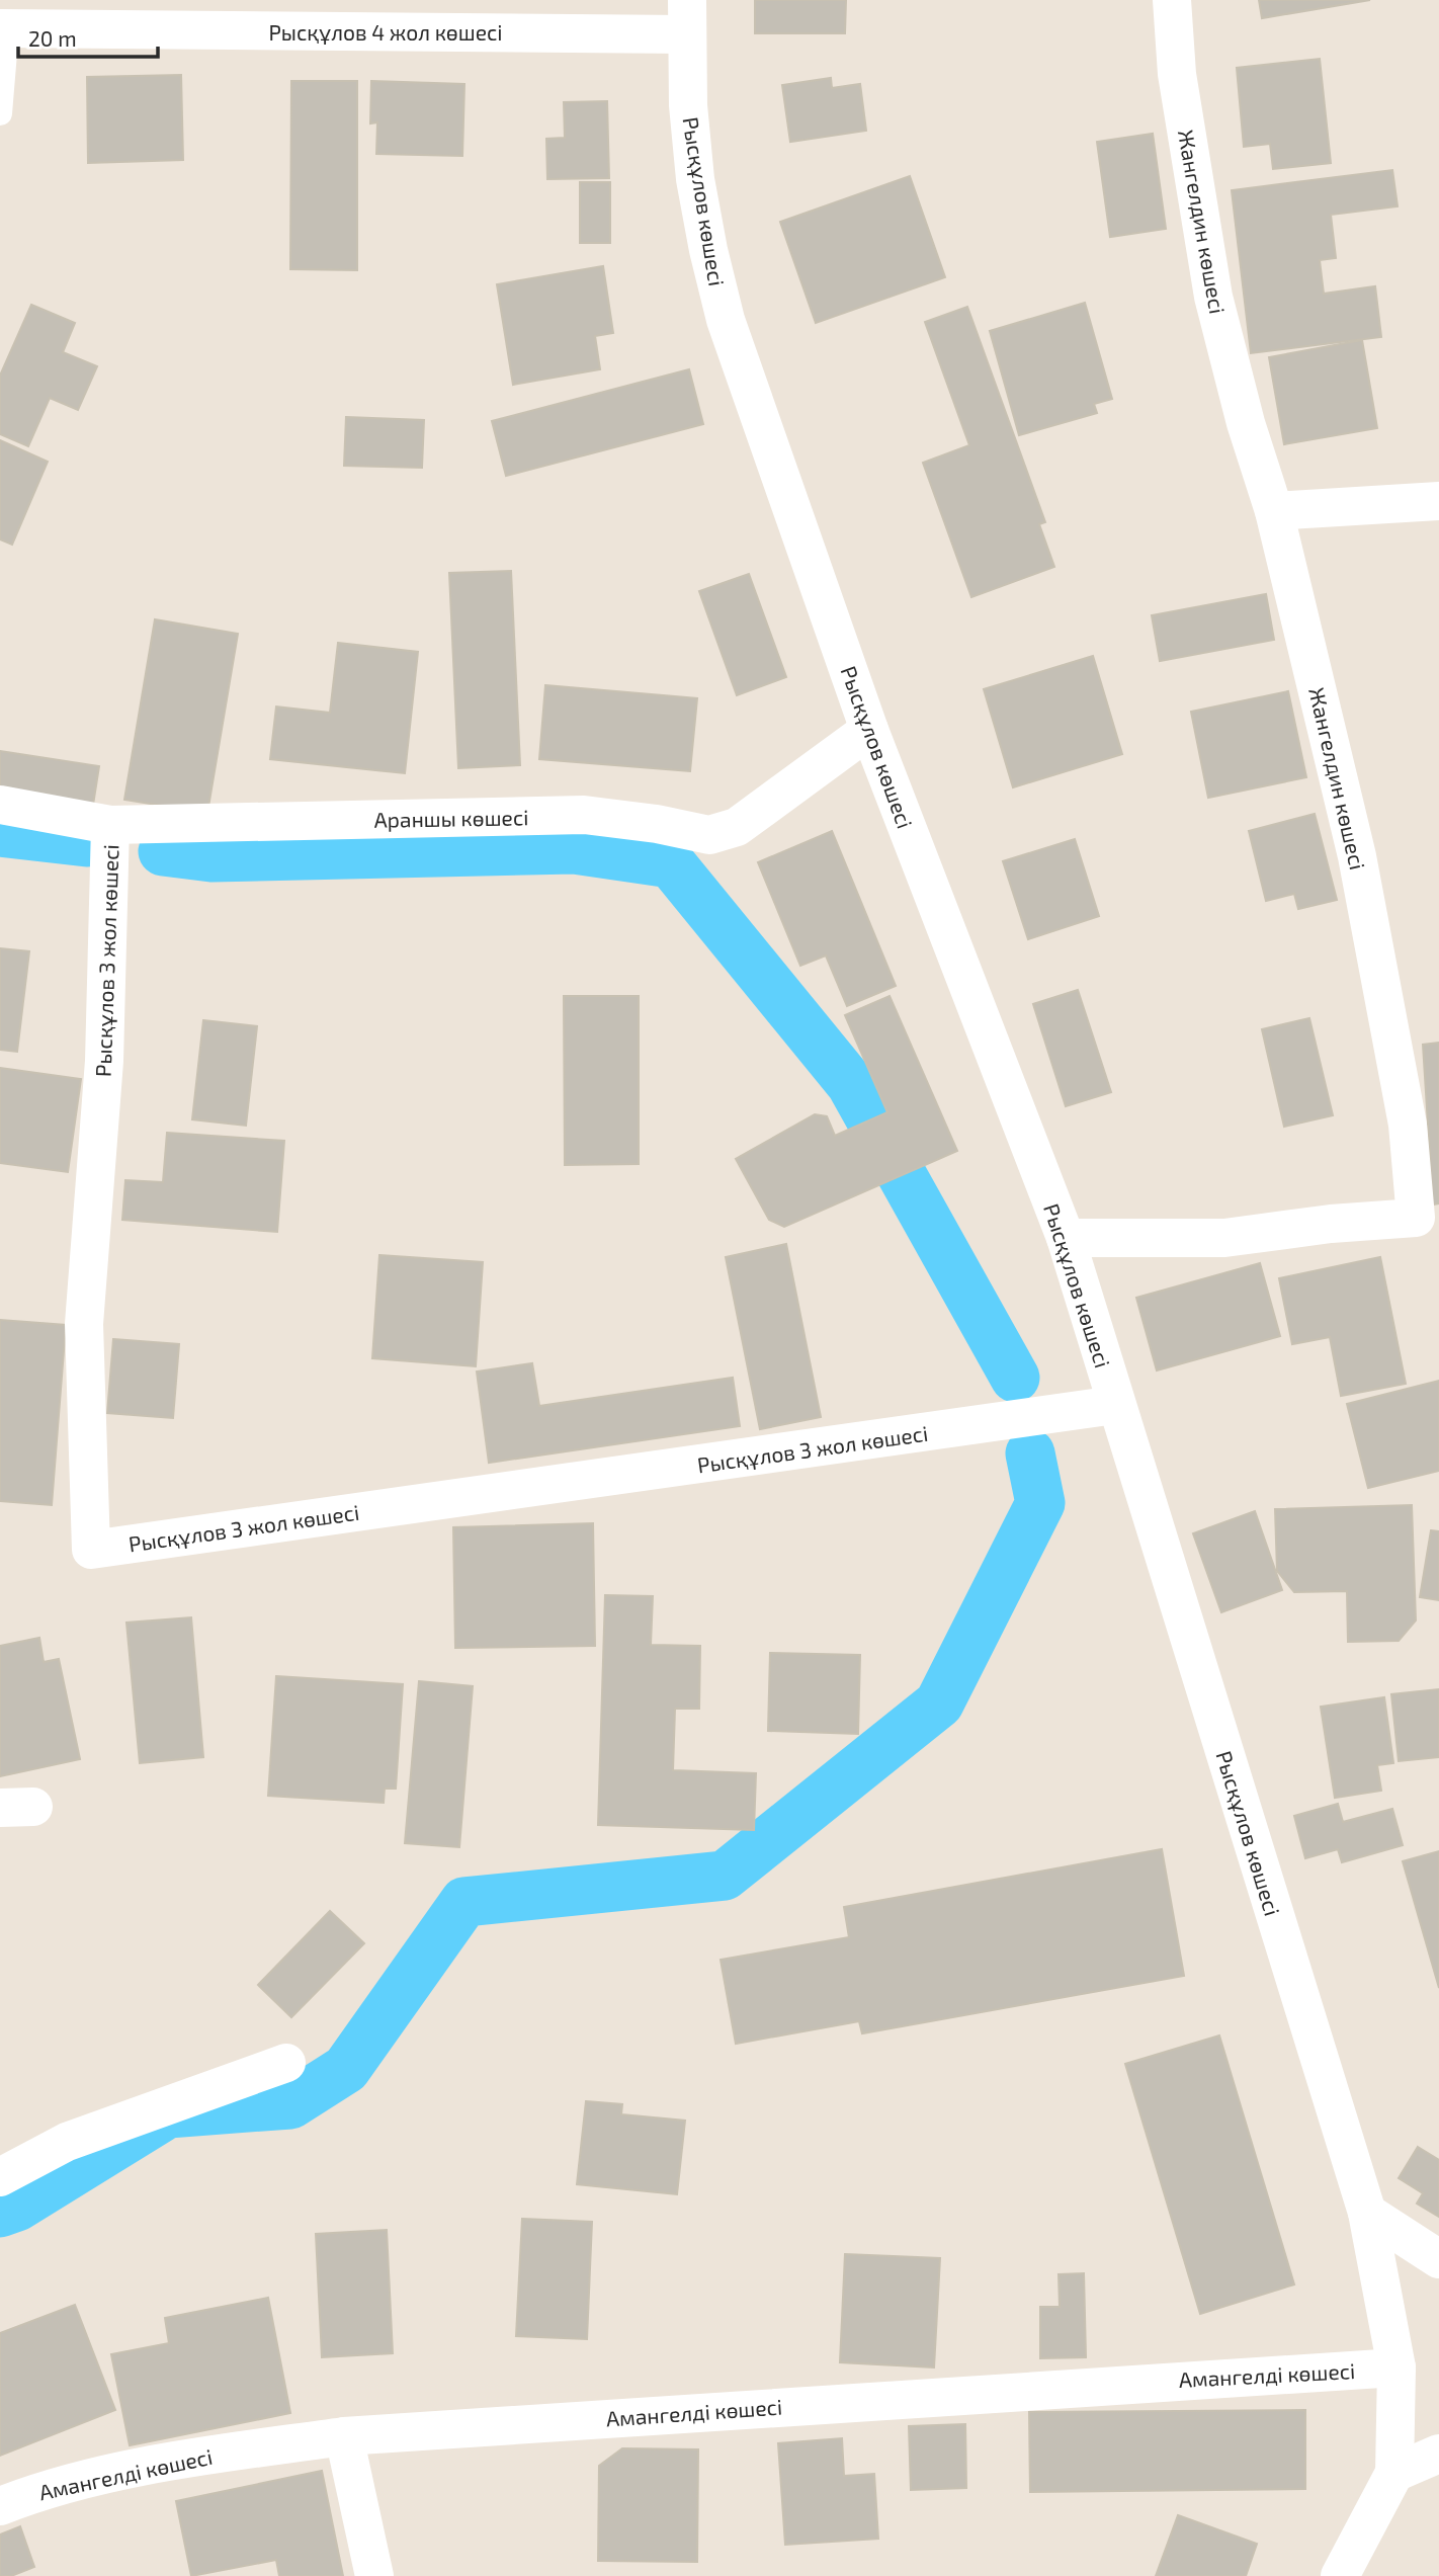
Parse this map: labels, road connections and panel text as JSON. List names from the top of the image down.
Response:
{
  "streets": {
    "street": [
      "Рысқұлов 4 жол көшесі",
      "Рысқұлов көшесі",
      "Жангелдин көшесі",
      "Араншы көшесі",
      "Рысқұлов 3 жол көшесі",
      "Амангелді көшесі"
    ]
  },
  "crossings": [
    ["Рысқұлов 4 жол көшесі", "Рысқұлов көшесі"],
    ["Рысқұлов көшесі", "Жангелдин көшесі"],
    ["Рысқұлов көшесі", "Араншы көшесі"],
    ["Рысқұлов көшесі", "Рысқұлов 3 жол көшесі"],
    ["Рысқұлов көшесі", "Амангелді көшесі"],
    ["Араншы көшесі", "Рысқұлов 3 жол көшесі"]
  ],
  "scale_bar": "20 m"
}
